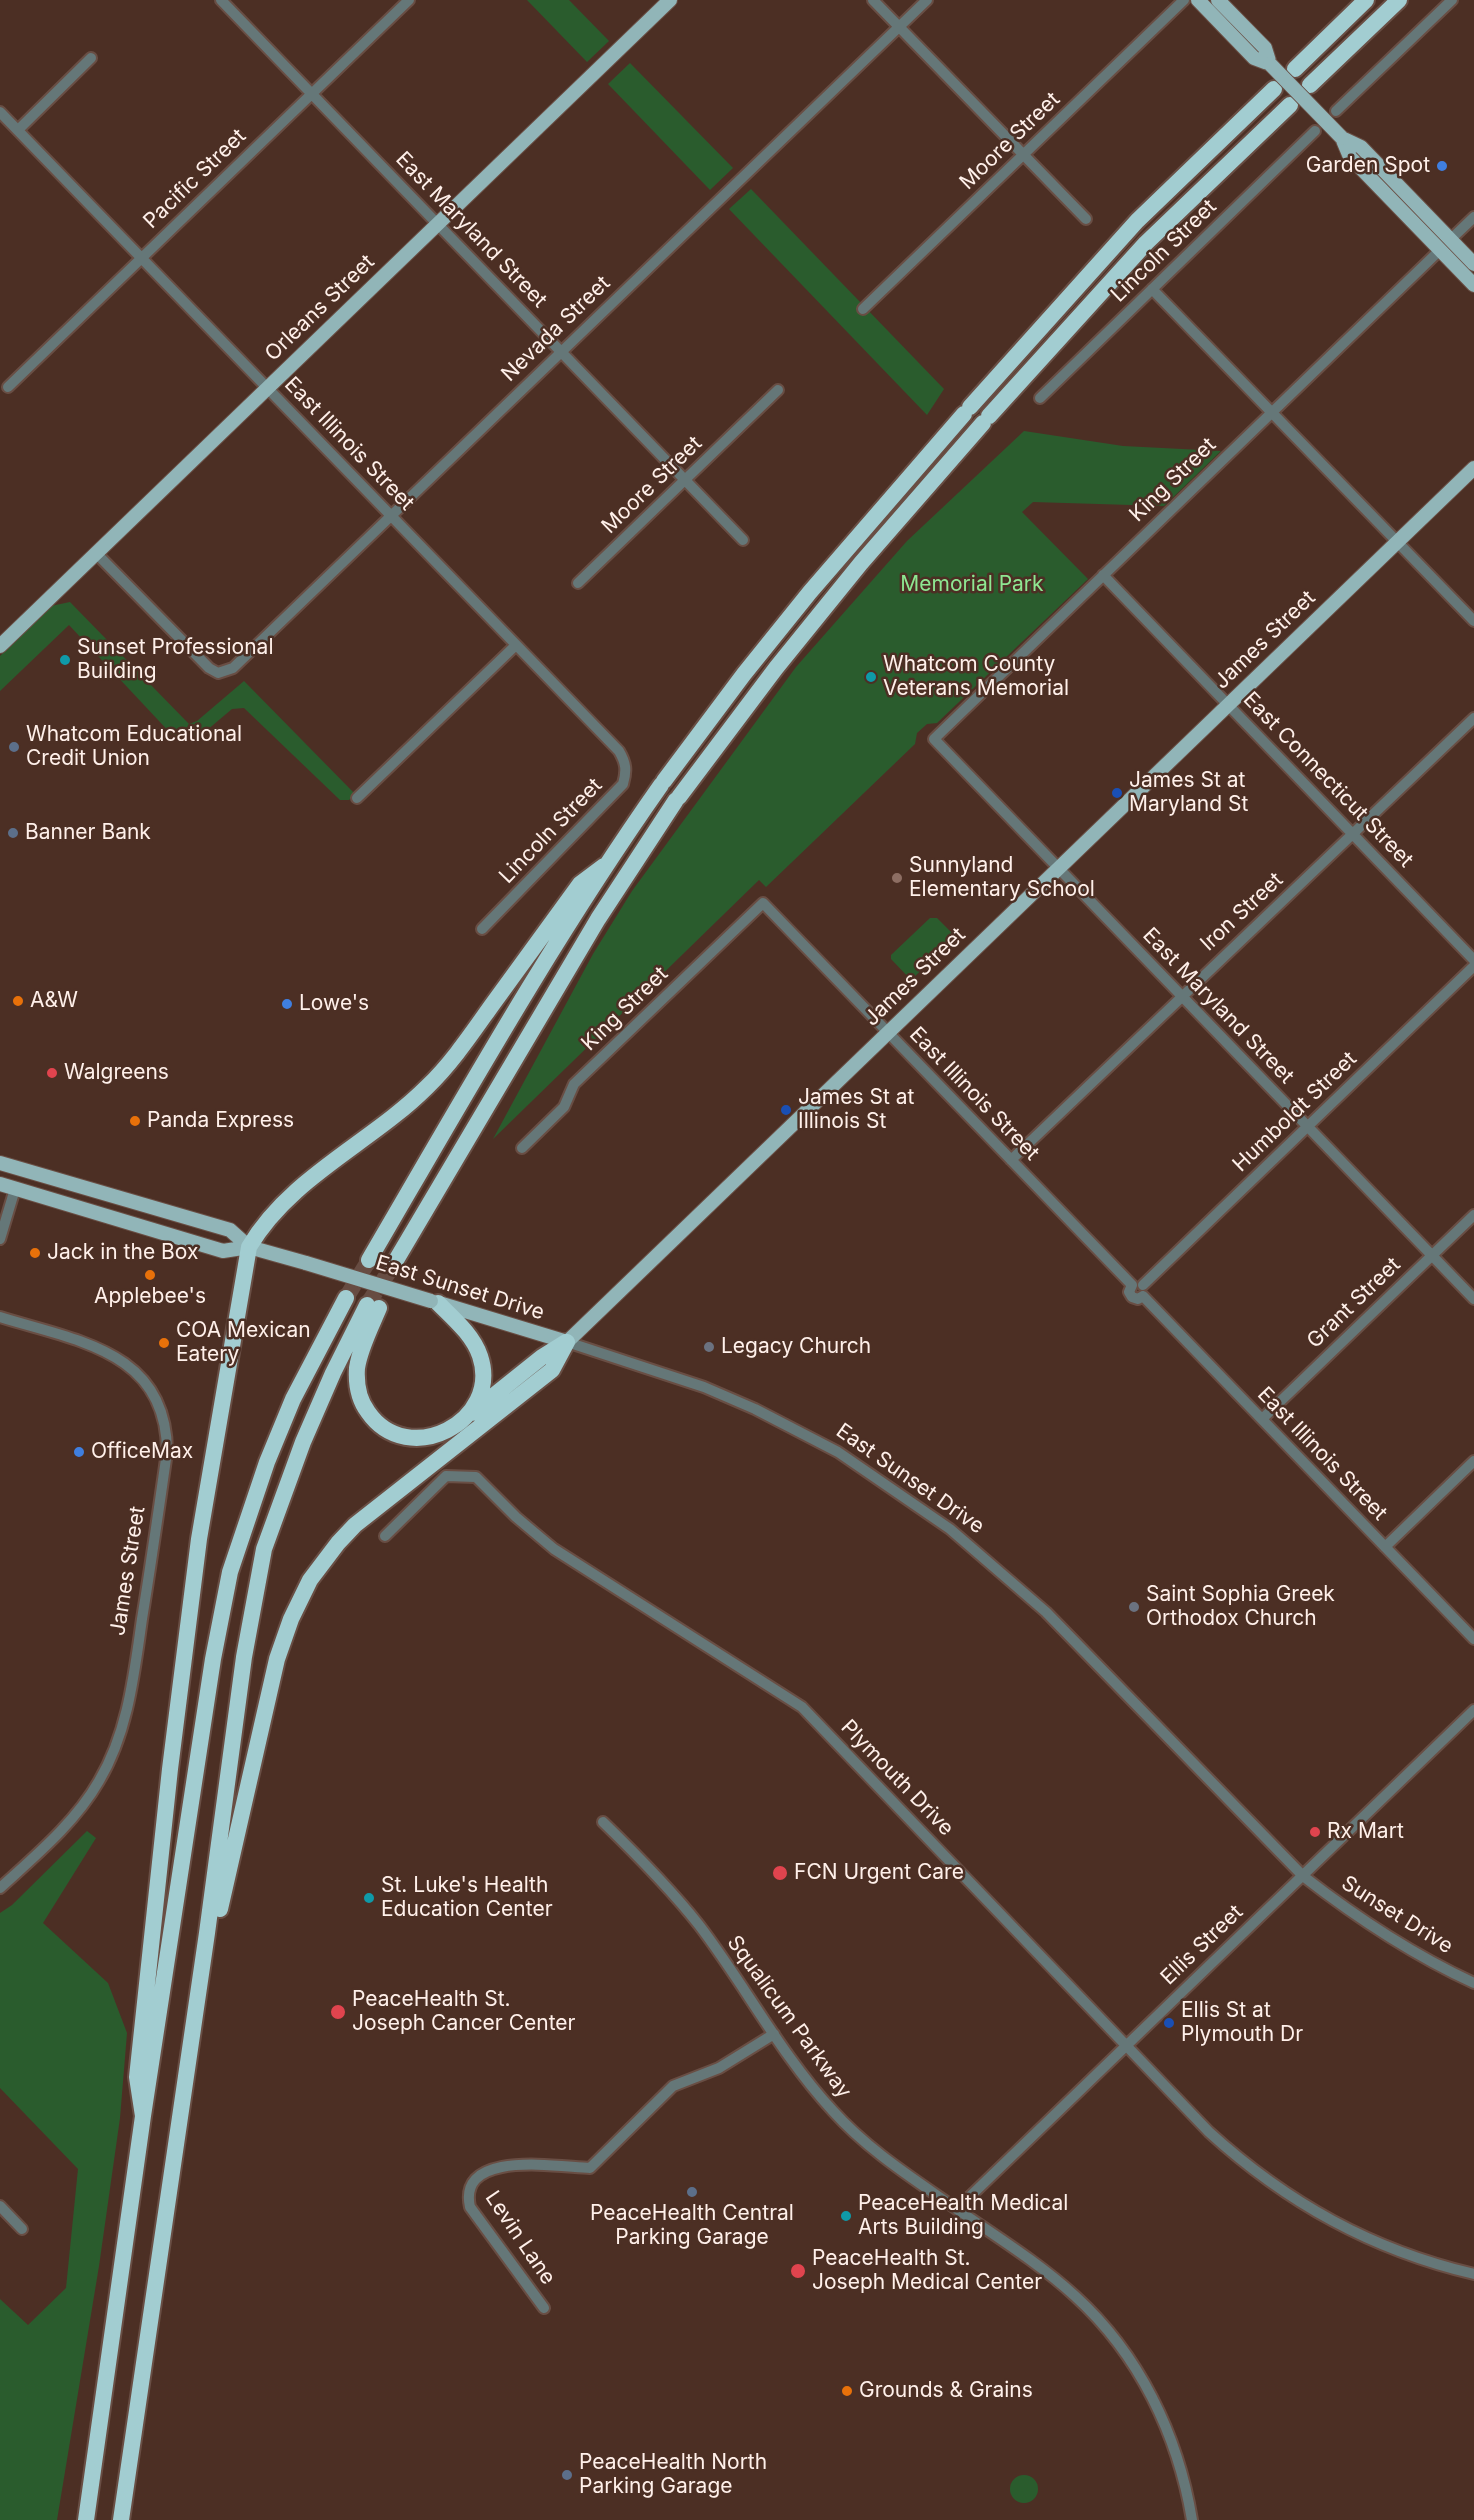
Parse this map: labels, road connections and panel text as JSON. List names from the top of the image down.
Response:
{
  "streets": {
    "main road": ["Orleans Street", "James Street", "East Sunset Drive"],
    "street": [
      "Moore Street",
      "Pacific Street",
      "East Maryland Street",
      "Lincoln Street",
      "Nevada Street",
      "East Illinois Street",
      "King Street",
      "East Connecticut Street",
      "Iron Street",
      "Humboldt Street",
      "Grant Street",
      "Plymouth Drive",
      "Sunset Drive",
      "Ellis Street",
      "Squalicum Parkway",
      "Levin Lane"
    ]
  },
  "crossings": [
    ["Moore Street", "East Maryland Street"],
    ["Pacific Street", "East Maryland Street"],
    ["Pacific Street", "East Illinois Street"],
    ["East Maryland Street", "Orleans Street"],
    ["East Maryland Street", "Nevada Street"],
    ["East Maryland Street", "King Street"],
    ["East Maryland Street", "James Street"],
    ["East Maryland Street", "Iron Street"],
    ["East Maryland Street", "Humboldt Street"],
    ["East Maryland Street", "Grant Street"],
    ["Lincoln Street", "East Illinois Street"],
    ["Orleans Street", "Nevada Street"],
    ["Orleans Street", "East Illinois Street"],
    ["Nevada Street", "East Illinois Street"],
    ["East Illinois Street", "King Street"],
    ["East Illinois Street", "James Street"],
    ["East Illinois Street", "Iron Street"],
    ["East Illinois Street", "Humboldt Street"],
    ["East Illinois Street", "Grant Street"],
    ["King Street", "East Connecticut Street"],
    ["James Street", "East Connecticut Street"],
    ["James Street", "East Sunset Drive"],
    ["East Connecticut Street", "Iron Street"],
    ["East Sunset Drive", "Sunset Drive"],
    ["East Sunset Drive", "Ellis Street"],
    ["Plymouth Drive", "Ellis Street"],
    ["Sunset Drive", "Ellis Street"],
    ["Ellis Street", "Squalicum Parkway"],
    ["Squalicum Parkway", "Levin Lane"]
  ],
  "parks": ["Memorial Park"],
  "places": [
    "Garden Spot",
    "Sunset Professional Building",
    "Whatcom County Veterans Memorial",
    "Whatcom Educational Credit Union",
    "James St at Maryland St",
    "Banner Bank",
    "Sunnyland Elementary School",
    "A&W",
    "Lowe's",
    "Walgreens",
    "James St at Illinois St",
    "Panda Express",
    "Jack in the Box",
    "Applebee's",
    "COA Mexican Eatery",
    "Legacy Church",
    "OfficeMax",
    "Saint Sophia Greek Orthodox Church",
    "Rx Mart",
    "FCN Urgent Care",
    "St. Luke's Health Education Center",
    "PeaceHealth St. Joseph Cancer Center",
    "Ellis St at Plymouth Dr",
    "PeaceHealth Central Parking Garage",
    "PeaceHealth Medical Arts Building",
    "PeaceHealth St. Joseph Medical Center",
    "Grounds & Grains",
    "PeaceHealth North Parking Garage"
  ]
}
